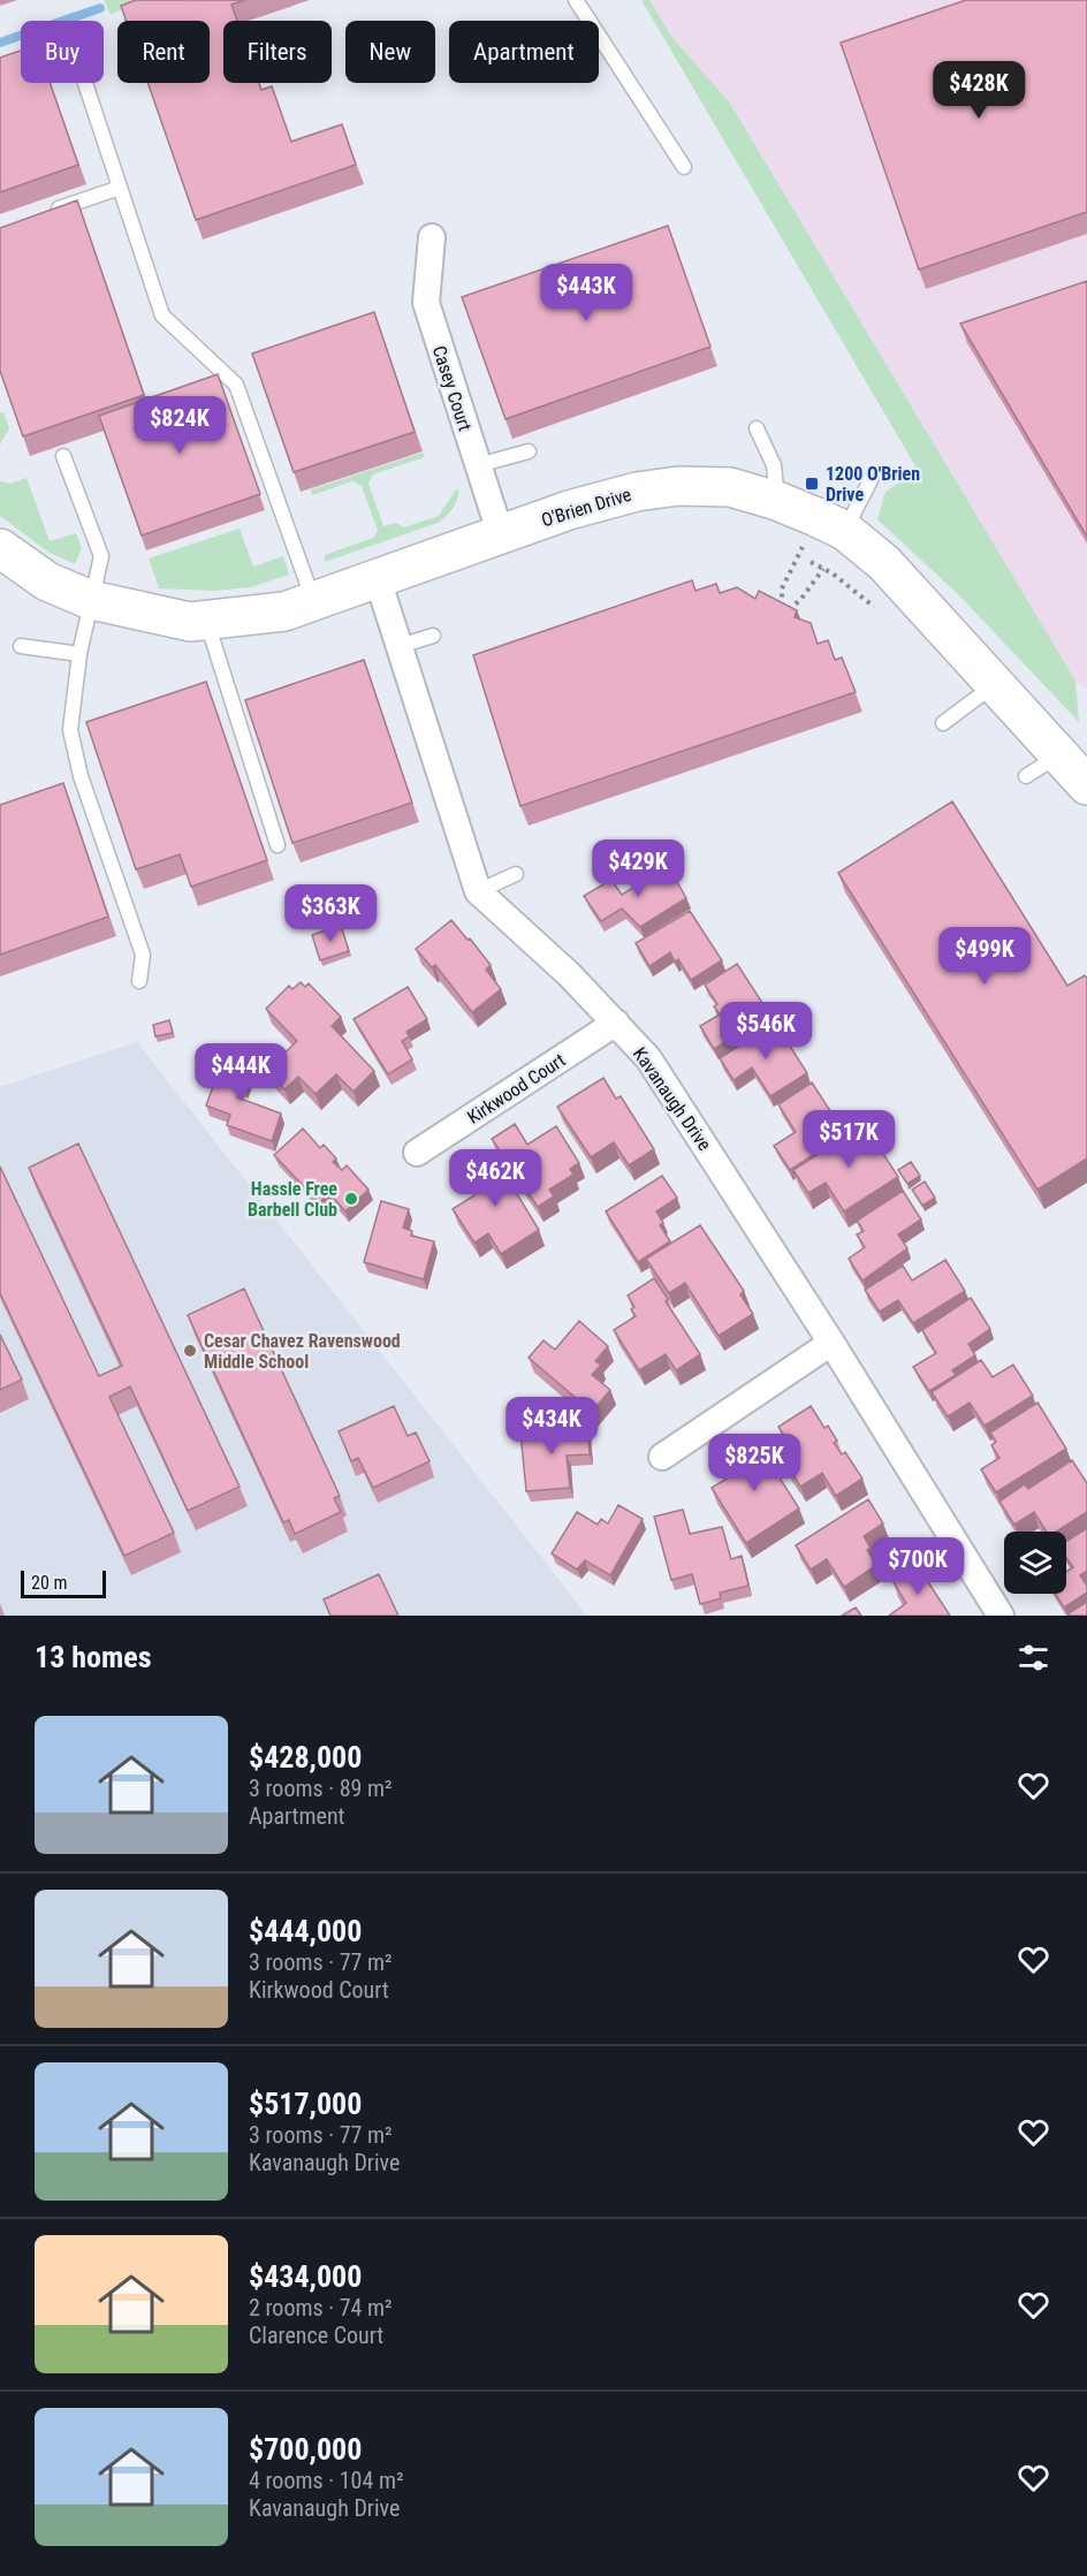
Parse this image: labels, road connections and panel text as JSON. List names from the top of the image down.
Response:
{
  "streets": {
    "street": [
      "Casey Court",
      "O'Brien Drive",
      "Kirkwood Court",
      "Kavanaugh Drive"
    ]
  },
  "crossings": [
    ["Casey Court", "O'Brien Drive"],
    ["O'Brien Drive", "Kavanaugh Drive"],
    ["Kirkwood Court", "Kavanaugh Drive"]
  ],
  "places": {
    "transit": ["1200 O'Brien Drive"],
    "other": ["Hassle Free Barbell Club", "Cesar Chavez Ravenswood Middle School"]
  },
  "scale_bar": "20 m",
  "page": {
    "chip": [
      "Buy",
      "Rent",
      "Filters",
      "New",
      "Apartment"
    ],
    "price": [
      "$428K",
      "$443K",
      "$824K",
      "$429K",
      "$363K",
      "$499K",
      "$546K",
      "$444K",
      "$517K",
      "$462K",
      "$434K",
      "$825K",
      "$700K"
    ],
    "scale": "20 m",
    "heading": "13 homes",
    "list": [
      {
        "name": "$428,000",
        "note": "3 rooms · 89 m² · Apartment"
      },
      {
        "name": "$444,000",
        "note": "3 rooms · 77 m² · Kirkwood Court"
      },
      {
        "name": "$517,000",
        "note": "3 rooms · 77 m² · Kavanaugh Drive"
      },
      {
        "name": "$434,000",
        "note": "2 rooms · 74 m² · Clarence Court"
      },
      {
        "name": "$700,000",
        "note": "4 rooms · 104 m² · Kavanaugh Drive"
      }
    ]
  }
}
